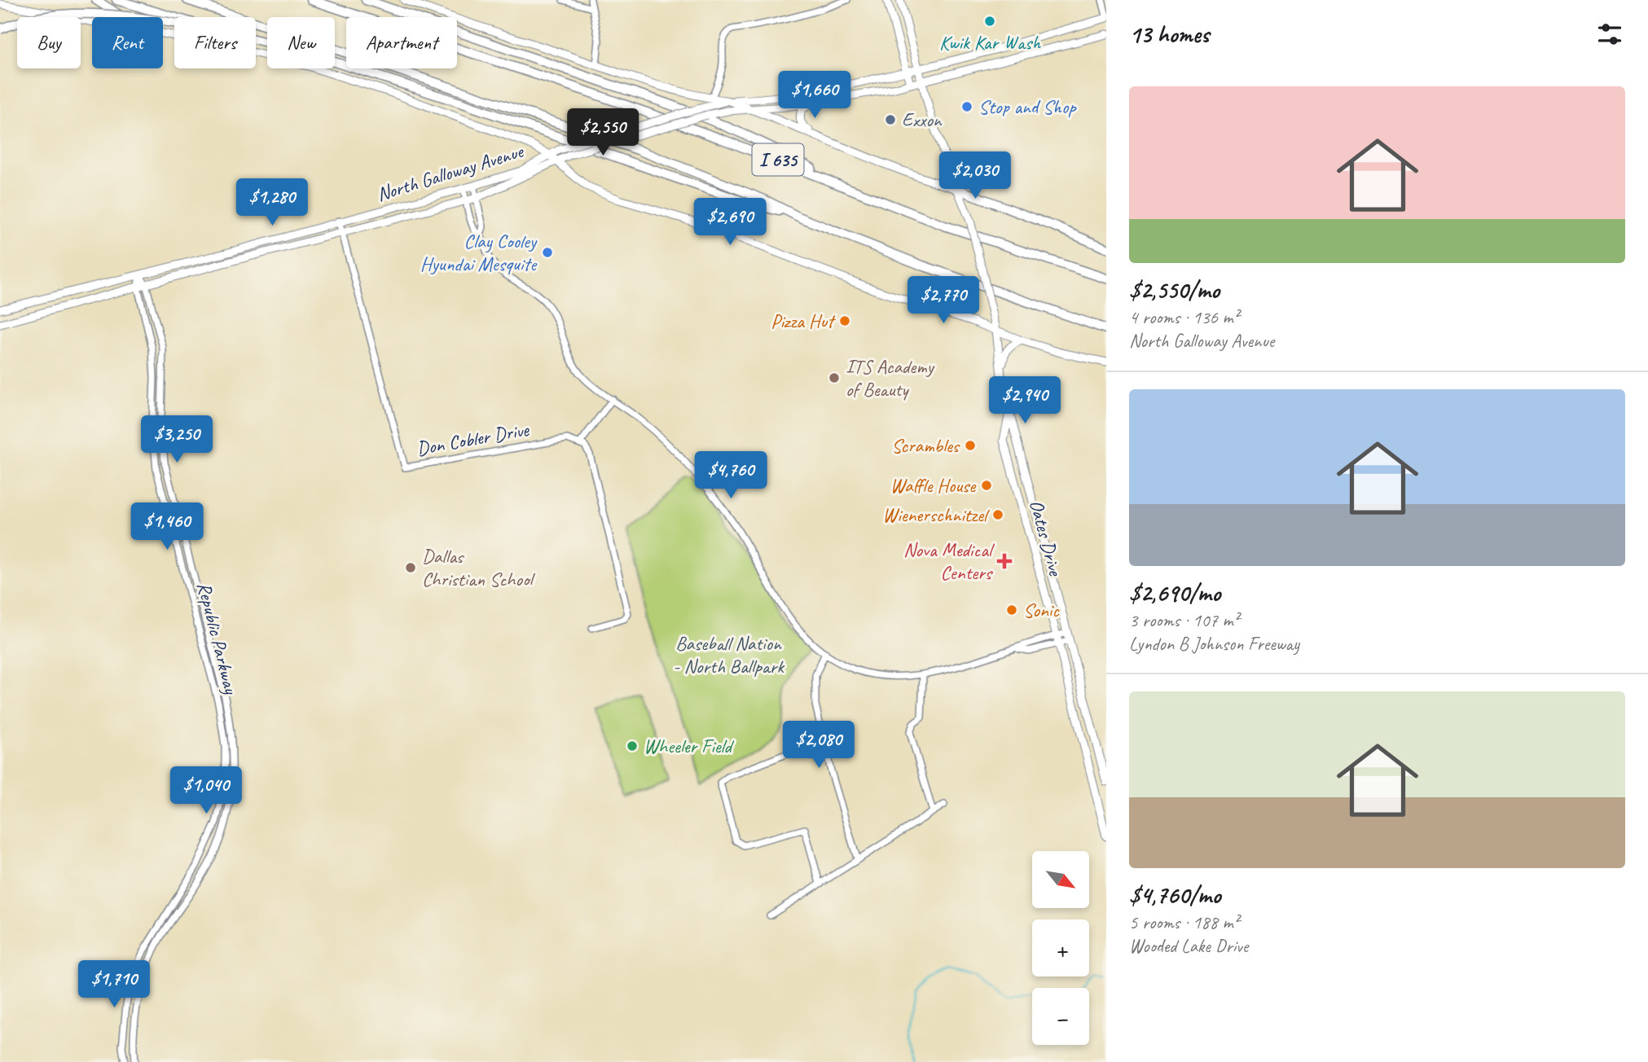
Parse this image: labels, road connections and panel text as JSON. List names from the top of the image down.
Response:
{
  "streets": {
    "highway": ["I 635"],
    "main road": ["North Galloway Avenue", "Oates Drive"],
    "street": ["Don Cobler Drive", "Republic Parkway"]
  },
  "crossings": [
    ["North Galloway Avenue", "Don Cobler Drive"],
    ["North Galloway Avenue", "Oates Drive"],
    ["North Galloway Avenue", "Republic Parkway"]
  ],
  "parks": ["Baseball Nation - North Ballpark"],
  "places": {
    "other": [
      "Kwik Kar Wash",
      "Stop and Shop",
      "Exxon",
      "Clay Cooley Hyundai Mesquite",
      "Pizza Hut",
      "ITS Academy of Beauty",
      "Scrambles",
      "Waffle House",
      "Wienerschnitzel",
      "Dallas Christian School",
      "Sonic",
      "Wheeler Field"
    ],
    "health": ["Nova Medical Centers"]
  },
  "north": "bottom right",
  "page": {
    "heading": "13 homes",
    "chip": [
      "Buy",
      "Rent",
      "Filters",
      "New",
      "Apartment"
    ],
    "list": [
      {
        "name": "$2,550/mo",
        "note": "4 rooms · 136 m² · North Galloway Avenue"
      },
      {
        "name": "$2,690/mo",
        "note": "3 rooms · 107 m² · Lyndon B Johnson Freeway"
      },
      {
        "name": "$4,760/mo",
        "note": "5 rooms · 188 m² · Wooded Lake Drive"
      }
    ],
    "price": [
      "$1,660",
      "$2,550",
      "$2,030",
      "$1,280",
      "$2,690",
      "$2,770",
      "$2,940",
      "$3,250",
      "$4,760",
      "$1,460",
      "$2,080",
      "$1,040",
      "$1,710"
    ],
    "map_buttons": ["+", "−"]
  }
}
